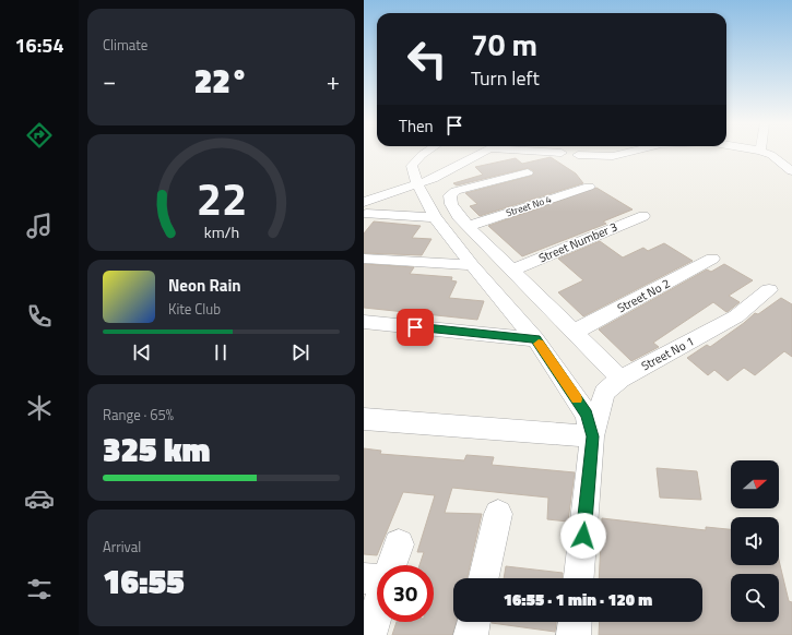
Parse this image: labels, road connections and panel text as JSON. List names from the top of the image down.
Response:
{
  "streets": {
    "street": [
      "Street No 4",
      "Street Number 3",
      "Street No 2",
      "Street No 1"
    ]
  },
  "north": "right",
  "page": {
    "tabs": "16:54",
    "tile": [
      "Climate",
      ["Range · 65%", "325 km"],
      ["Arrival", "16:55"]
    ],
    "turn": ["70 m", "Turn left"],
    "heat": ["−", "22°", "+"],
    "then": "Then",
    "song": ["Neon Rain", "Kite Club"],
    "limit": "30",
    "trip": "16:55 · 1 min · 120 m",
    "gauge": ["22", "km/h"]
  }
}
